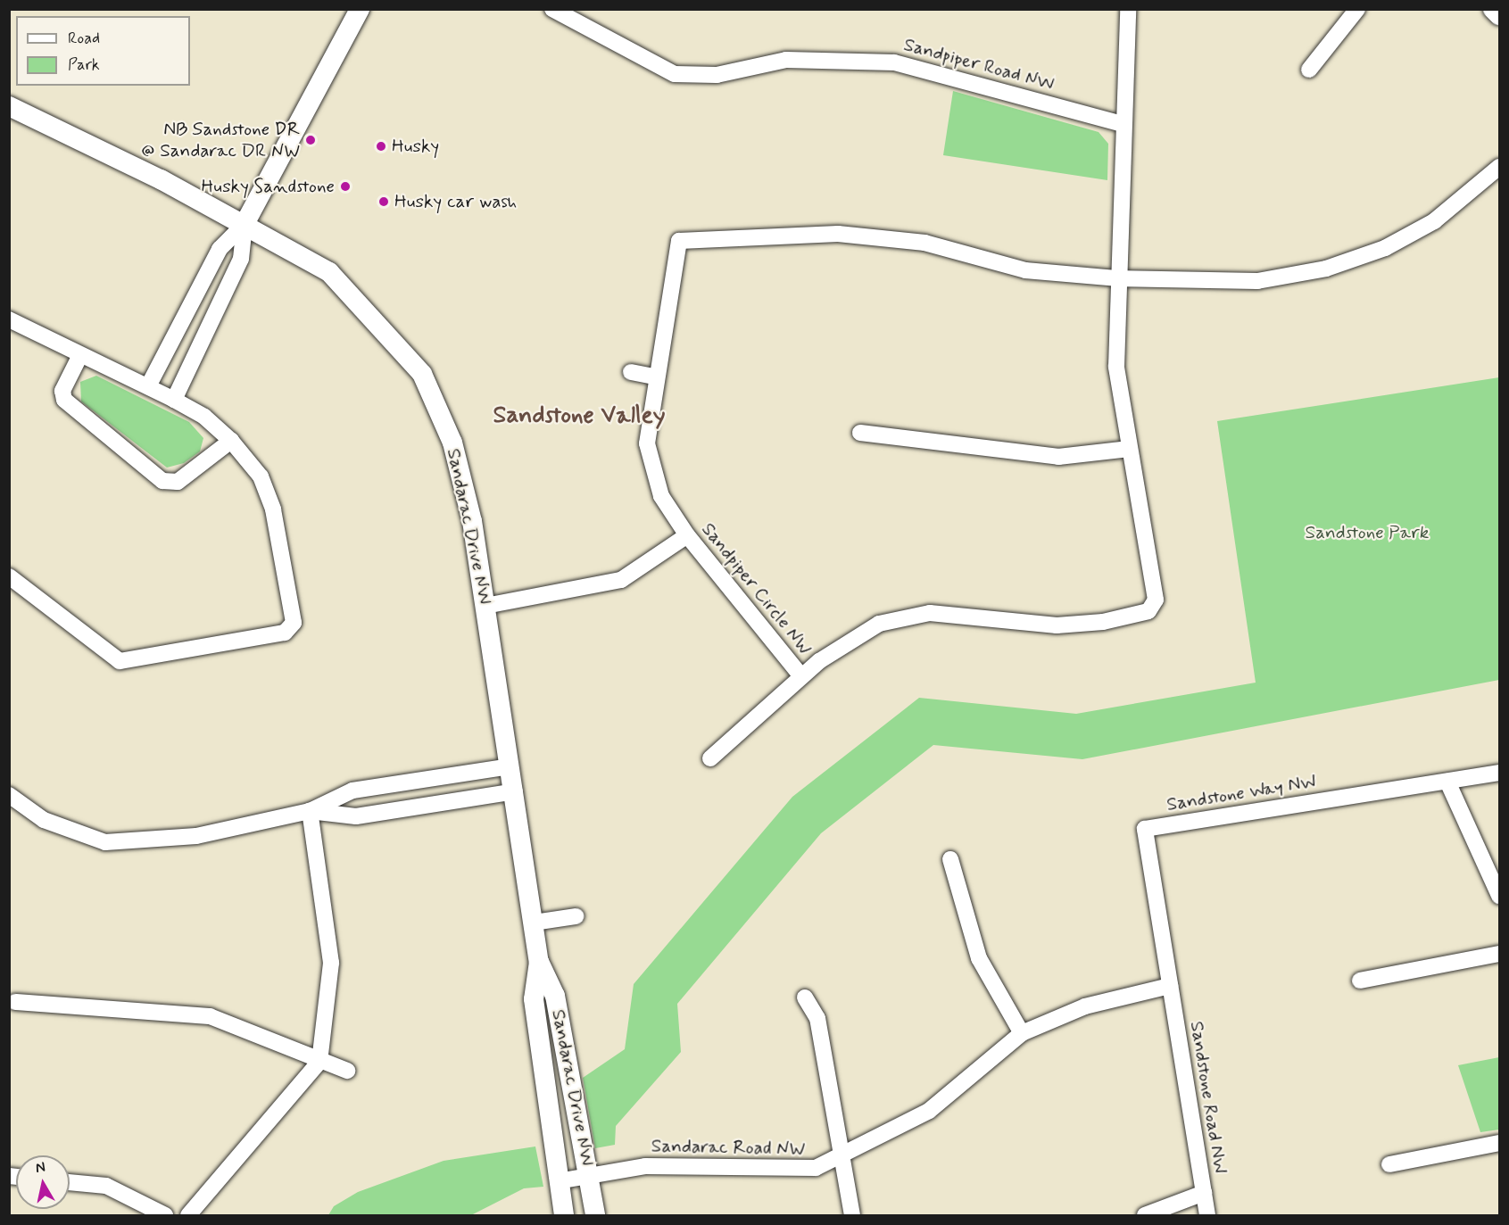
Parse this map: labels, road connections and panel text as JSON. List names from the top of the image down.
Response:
{
  "streets": {
    "street": [
      "Sandpiper Road NW",
      "Sandarac Drive NW",
      "Sandpiper Circle NW",
      "Sandstone Way NW",
      "Sandstone Road NW",
      "Sandarac Road NW"
    ]
  },
  "crossings": [
    ["Sandpiper Road NW", "Sandpiper Circle NW"],
    ["Sandarac Drive NW", "Sandarac Road NW"],
    ["Sandstone Way NW", "Sandstone Road NW"],
    ["Sandstone Way NW", "Sandarac Road NW"],
    ["Sandstone Road NW", "Sandarac Road NW"]
  ],
  "districts": ["Sandstone Valley"],
  "parks": ["Sandstone Park"],
  "places": [
    "NB Sandstone DR @ Sandarac DR NW",
    "Husky",
    "Husky Sandstone",
    "Husky car wash"
  ],
  "legend": ["Road", "Park"],
  "north": "top"
}
